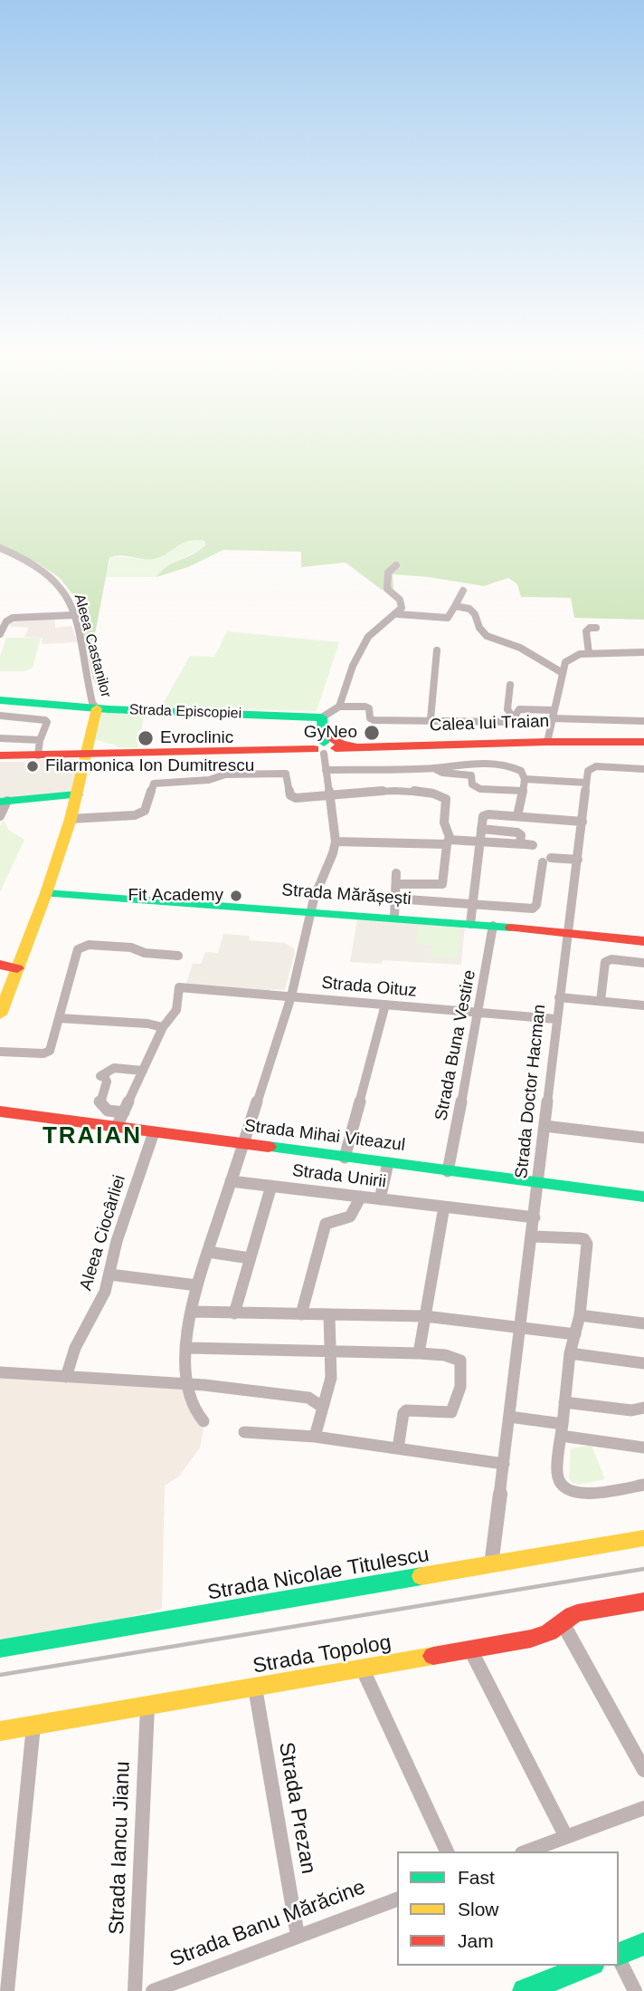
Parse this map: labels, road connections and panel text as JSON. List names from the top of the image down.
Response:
{
  "streets": {
    "main road": [
      "Strada Episcopiei",
      "Calea lui Traian",
      "Strada Mărășești",
      "Strada Mihai Viteazul",
      "Strada Nicolae Titulescu",
      "Strada Topolog"
    ],
    "street": [
      "Aleea Castanilor",
      "Strada Oituz",
      "Strada Buna Vestire",
      "Strada Doctor Hacman",
      "Strada Unirii",
      "Aleea Ciocârliei",
      "Strada Prezan",
      "Strada Iancu Jianu",
      "Strada Banu Mărăcine"
    ]
  },
  "crossings": [
    ["Aleea Castanilor", "Strada Episcopiei"],
    ["Strada Mărășești", "Strada Buna Vestire"],
    ["Strada Mărășești", "Strada Doctor Hacman"],
    ["Strada Oituz", "Strada Buna Vestire"],
    ["Strada Oituz", "Strada Doctor Hacman"],
    ["Strada Buna Vestire", "Strada Mihai Viteazul"],
    ["Strada Doctor Hacman", "Strada Mihai Viteazul"],
    ["Strada Doctor Hacman", "Strada Unirii"],
    ["Strada Doctor Hacman", "Strada Nicolae Titulescu"],
    ["Strada Mihai Viteazul", "Aleea Ciocârliei"],
    ["Strada Topolog", "Strada Prezan"],
    ["Strada Topolog", "Strada Iancu Jianu"],
    ["Strada Prezan", "Strada Banu Mărăcine"]
  ],
  "districts": ["TRAIAN"],
  "places": [
    "GyNeo",
    "Evroclinic",
    "Filarmonica Ion Dumitrescu",
    "Fit Academy"
  ],
  "legend": ["Fast", "Slow", "Jam"]
}
